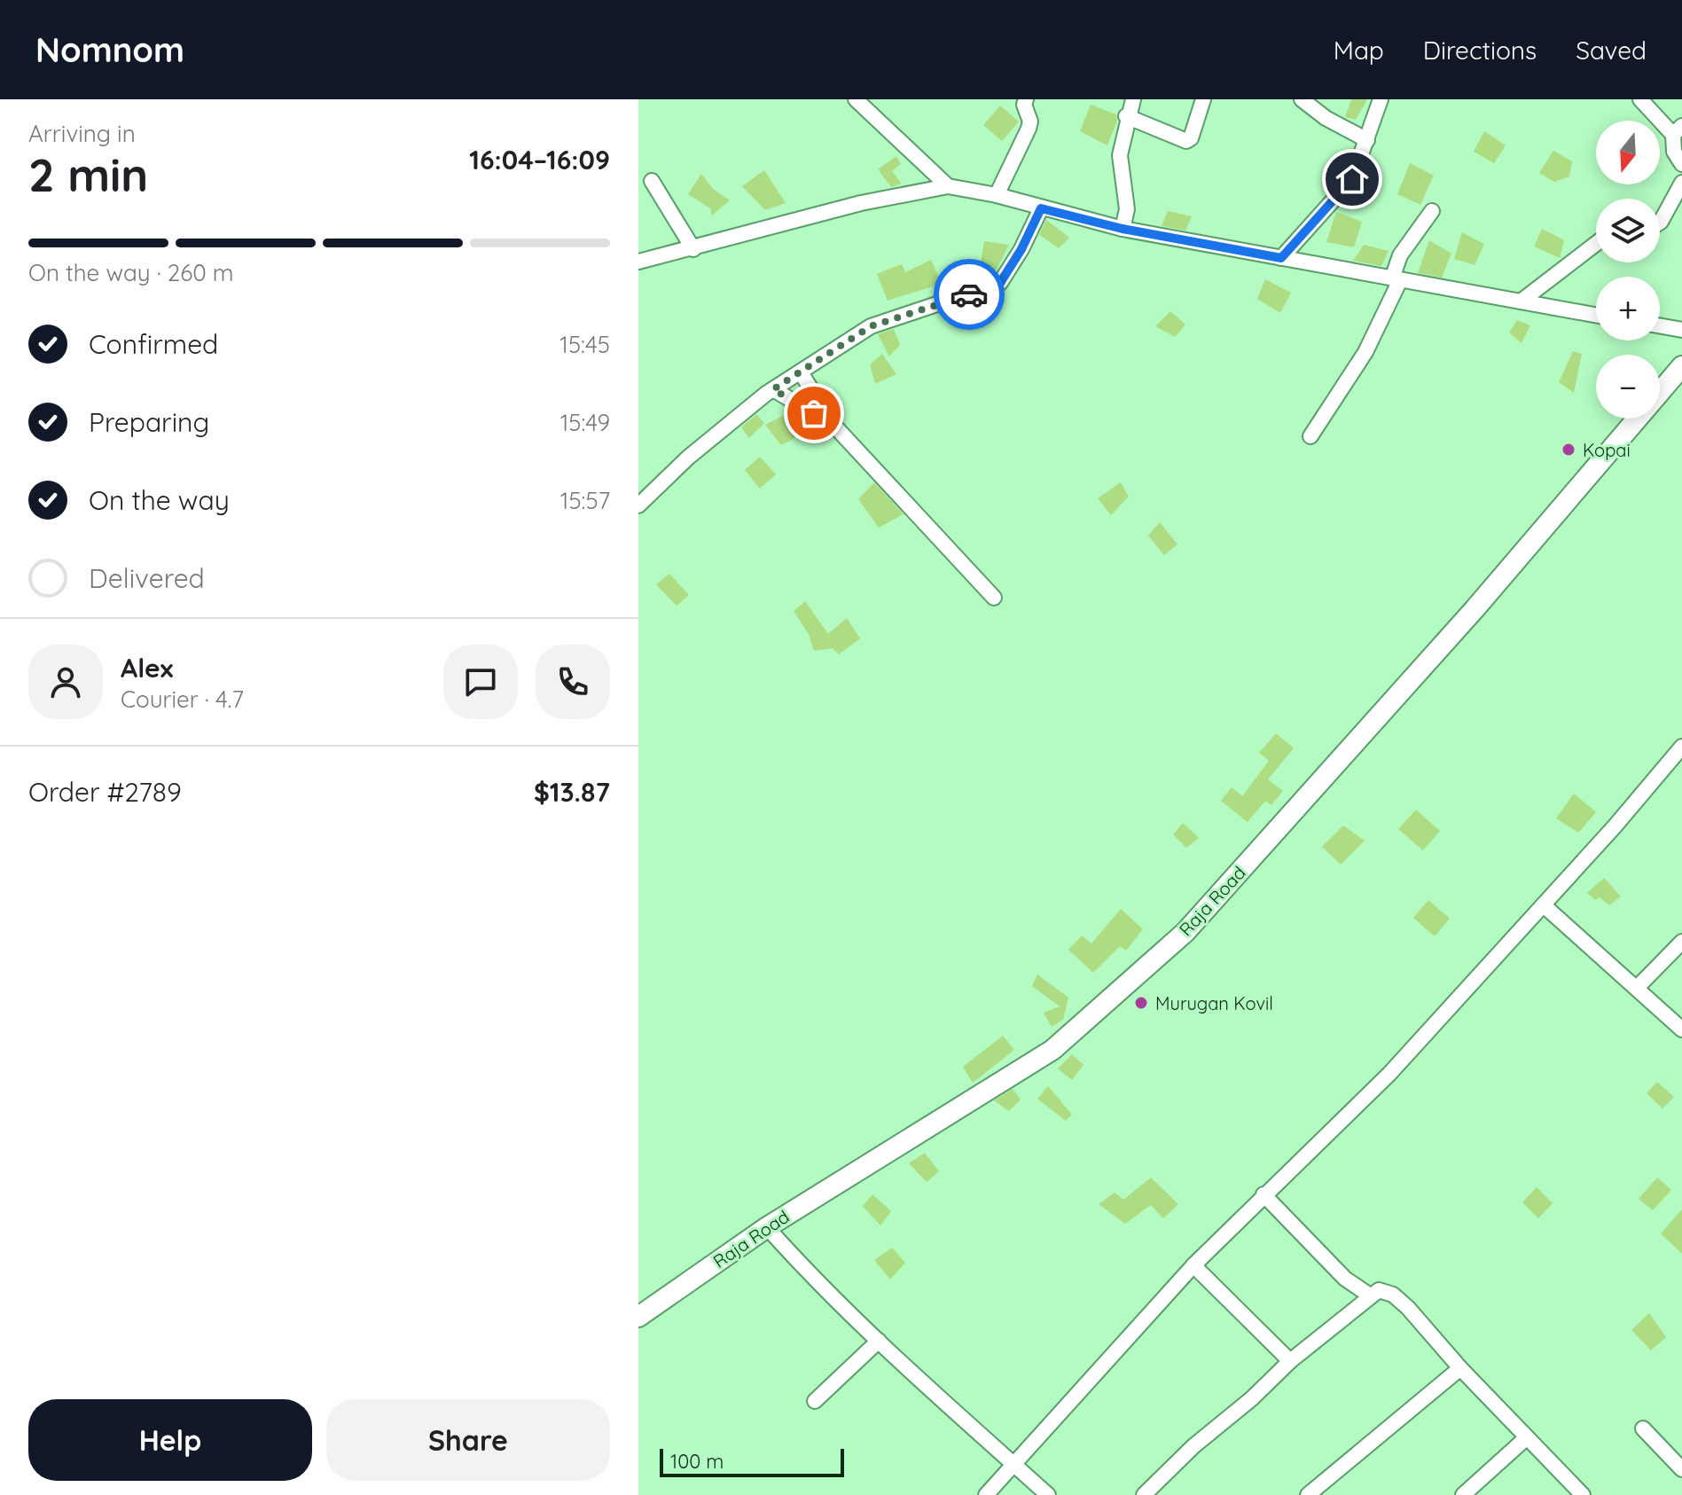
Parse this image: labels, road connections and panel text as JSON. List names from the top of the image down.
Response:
{
  "streets": {
    "street": ["Raja Road"]
  },
  "places": ["Kopai", "Murugan Kovil"],
  "scale_bar": "100 m",
  "north": "bottom",
  "page": {
    "header": "Nomnom",
    "nav": ["Map", "Directions", "Saved"],
    "heading": ["2 min", "Arriving in", "16:04–16:09"],
    "panel": [
      "Alex",
      "Courier · 4.7",
      "Order #2789",
      "$13.87"
    ],
    "map_buttons": ["+", "−"],
    "bar": "On the way · 260 m",
    "list": [
      ["Confirmed", "15:45"],
      ["Preparing", "15:49"],
      ["On the way", "15:57"],
      "Delivered"
    ],
    "buttons": ["Help", "Share"],
    "scale": "100 m"
  }
}
